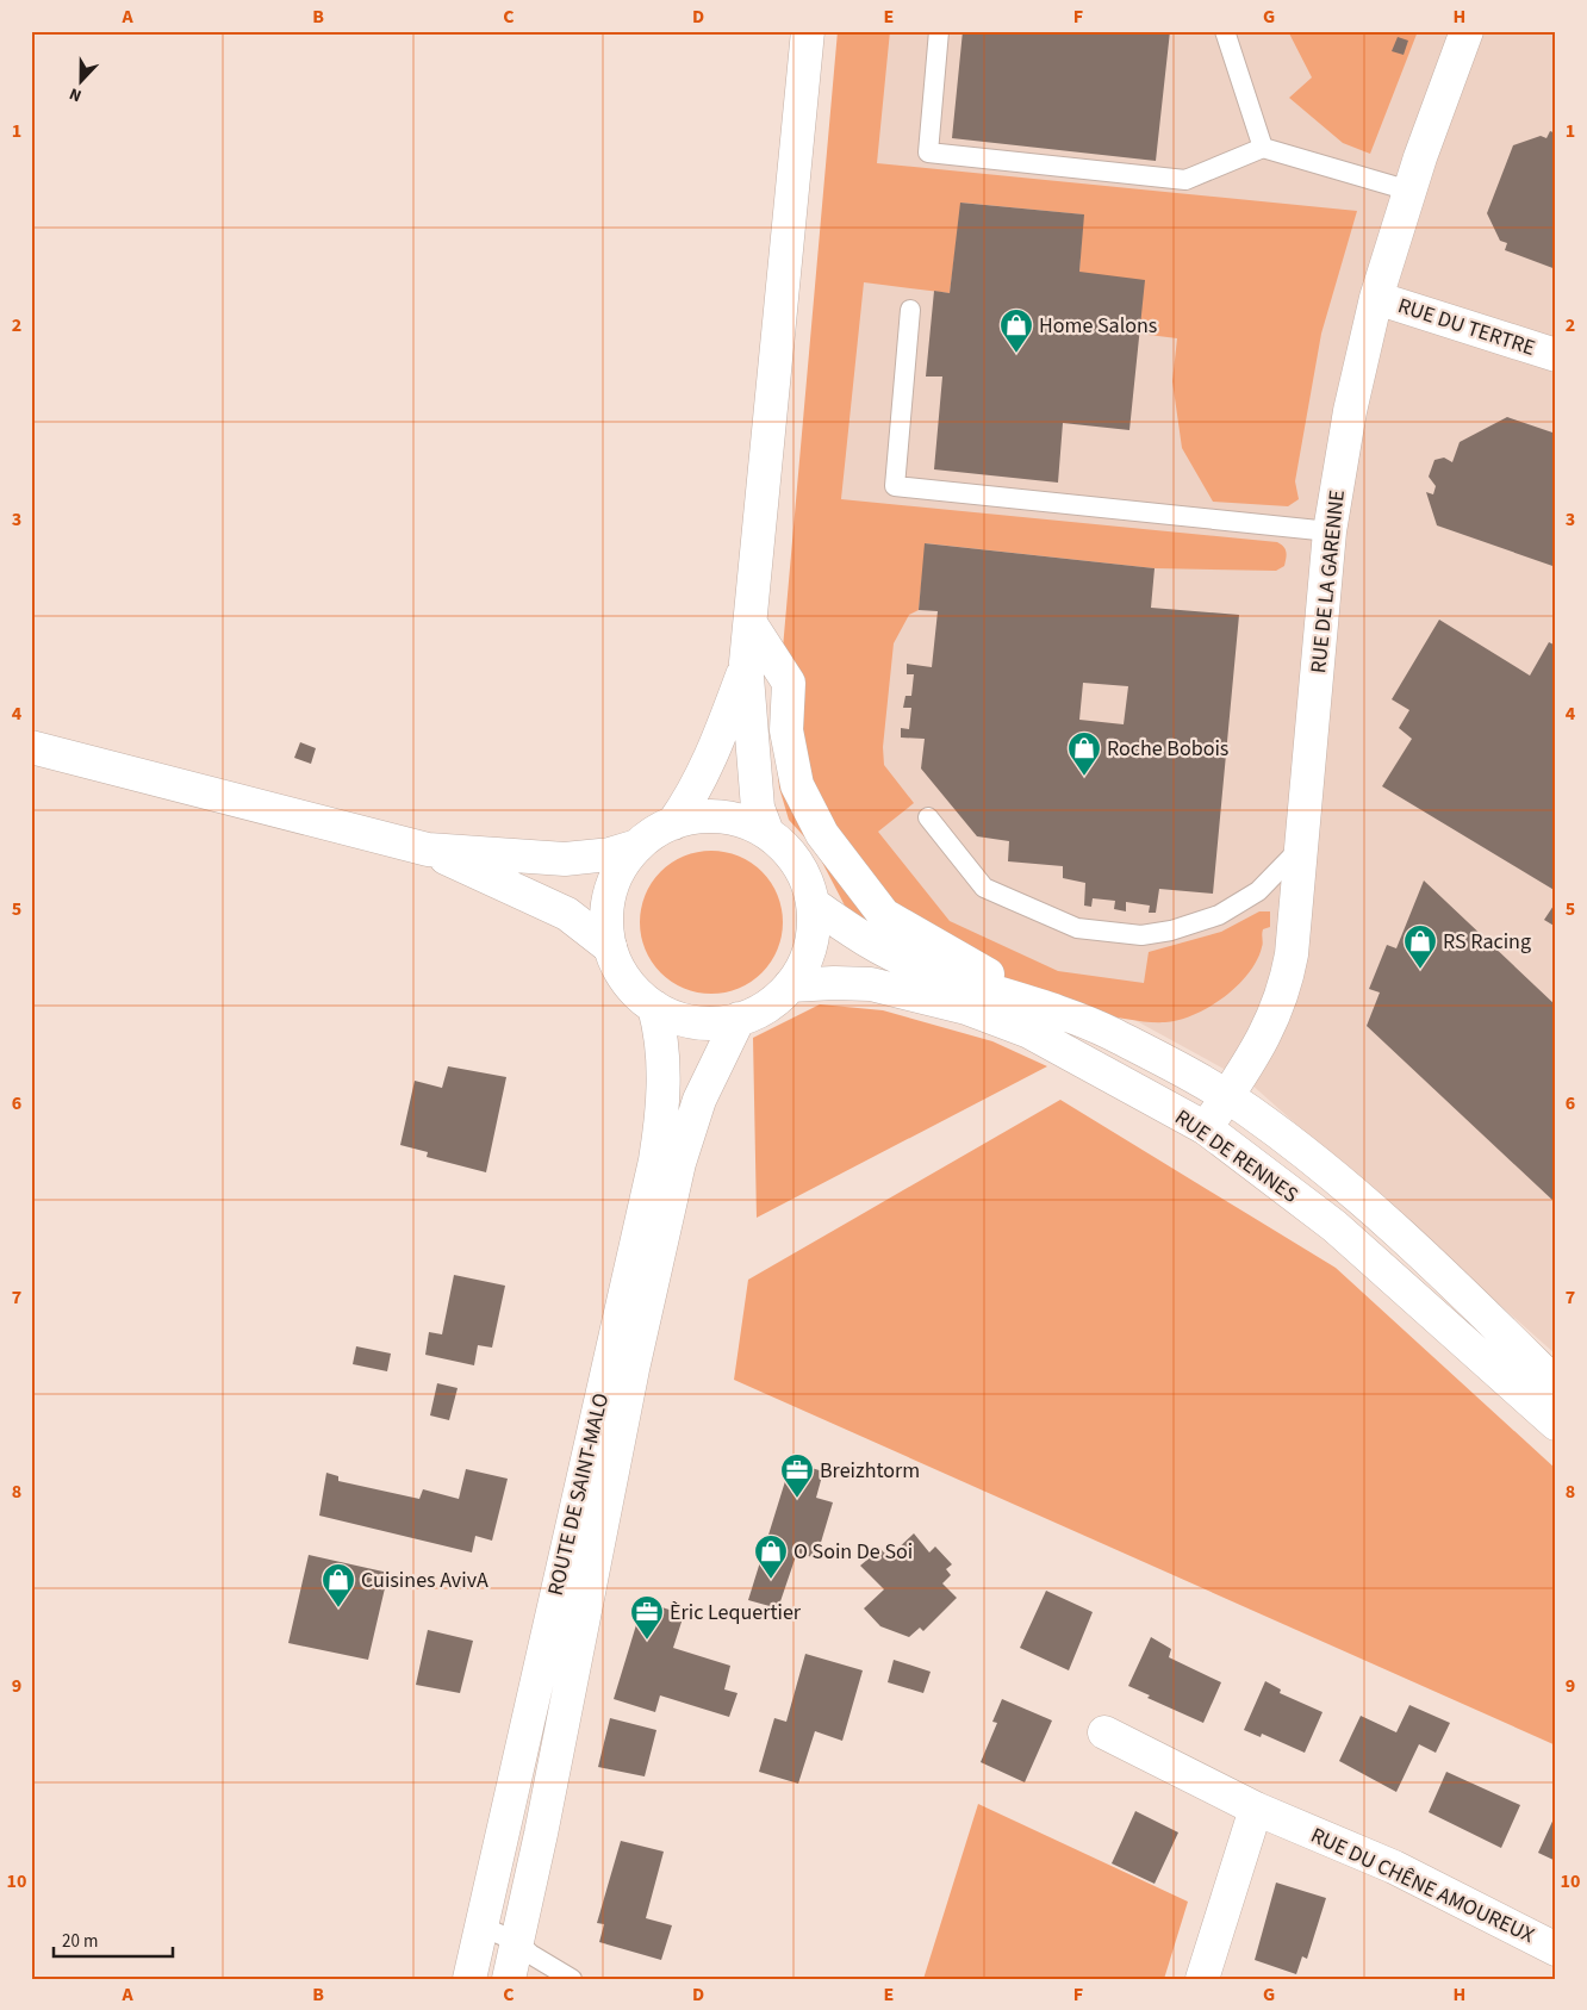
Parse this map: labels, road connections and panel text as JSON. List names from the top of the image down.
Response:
{
  "streets": {
    "main road": [
      "RUE DU TERTRE",
      "RUE DE LA GARENNE",
      "RUE DE RENNES",
      "ROUTE DE SAINT-MALO",
      "RUE DU CHÊNE AMOUREUX"
    ]
  },
  "crossings": [
    ["RUE DU TERTRE", "RUE DE LA GARENNE"],
    ["RUE DE LA GARENNE", "RUE DE RENNES"],
    ["RUE DE RENNES", "ROUTE DE SAINT-MALO"]
  ],
  "places": {
    "shop": [
      "Home Salons",
      "Roche Bobois",
      "RS Racing",
      "O Soin De Soi",
      "Cuisines AvivA"
    ],
    "office": ["Breizhtorm", "Èric Lequertier"]
  },
  "scale_bar": "20 m",
  "north": "bottom",
  "grid": {
    "columns": [
      "A",
      "B",
      "C",
      "D",
      "E",
      "F",
      "G",
      "H"
    ],
    "rows": [
      "1",
      "2",
      "3",
      "4",
      "5",
      "6",
      "7",
      "8",
      "9",
      "10"
    ]
  }
}
